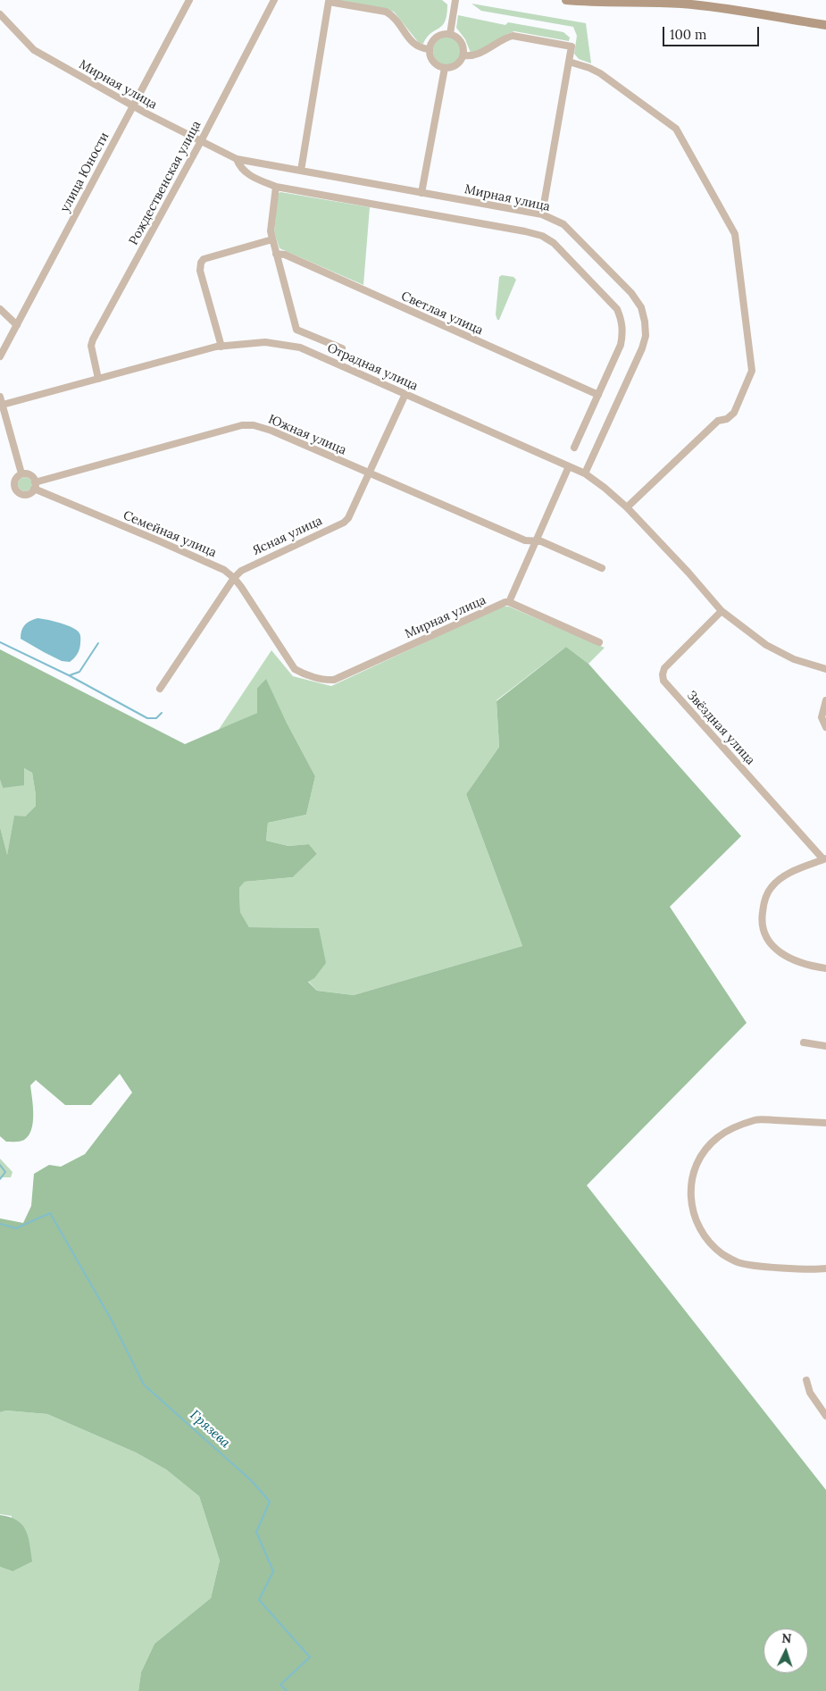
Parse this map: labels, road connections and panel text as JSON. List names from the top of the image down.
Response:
{
  "streets": {
    "street": [
      "Мирная улица",
      "улица Юности",
      "Рождественская улица",
      "Светлая улица",
      "Отрадная улица",
      "Южная улица",
      "Семейная улица",
      "Ясная улица",
      "Звёздная улица"
    ]
  },
  "crossings": [
    ["Мирная улица", "улица Юности"],
    ["Мирная улица", "Рождественская улица"],
    ["Мирная улица", "Светлая улица"],
    ["Мирная улица", "Отрадная улица"],
    ["Мирная улица", "Семейная улица"],
    ["Рождественская улица", "Отрадная улица"],
    ["Отрадная улица", "Ясная улица"],
    ["Отрадная улица", "Звёздная улица"],
    ["Южная улица", "Семейная улица"],
    ["Южная улица", "Ясная улица"],
    ["Семейная улица", "Ясная улица"]
  ],
  "water": ["Грязева"],
  "scale_bar": "100 m",
  "north": "top"
}
